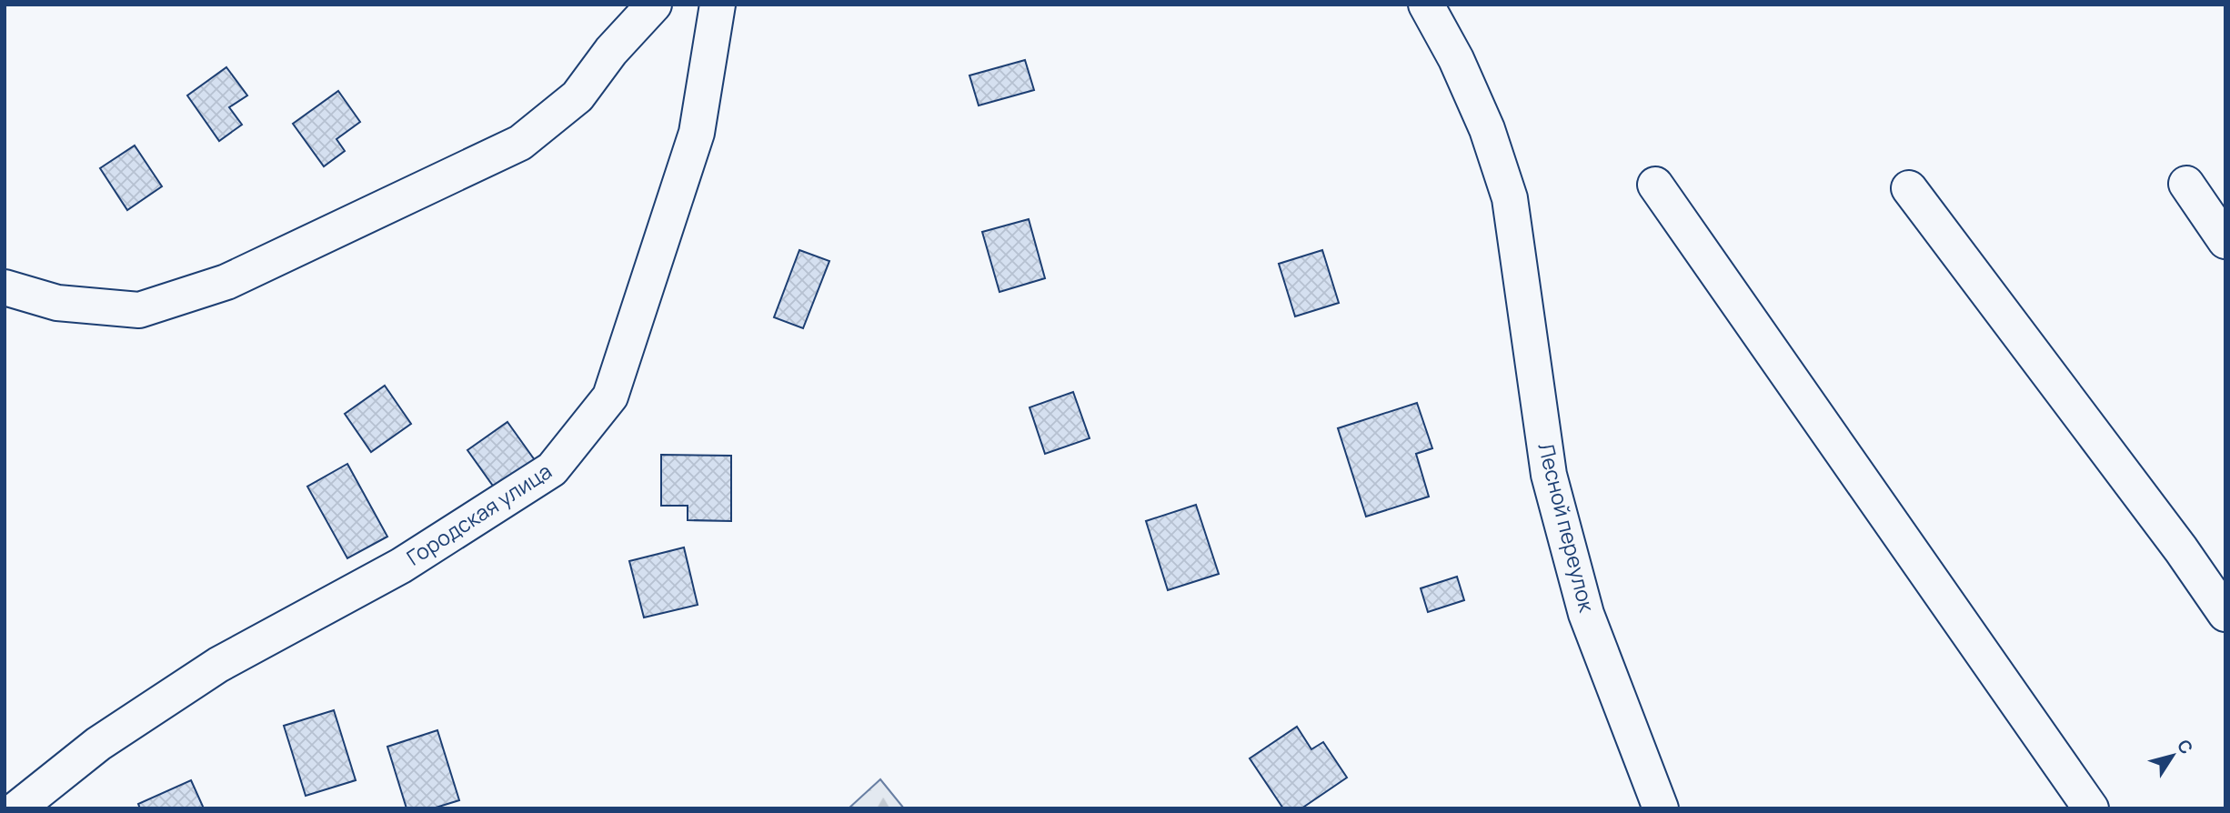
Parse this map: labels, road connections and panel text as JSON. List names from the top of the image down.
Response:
{
  "streets": {
    "street": ["Городская улица", "Лесной переулок"]
  },
  "north": "top right"
}
